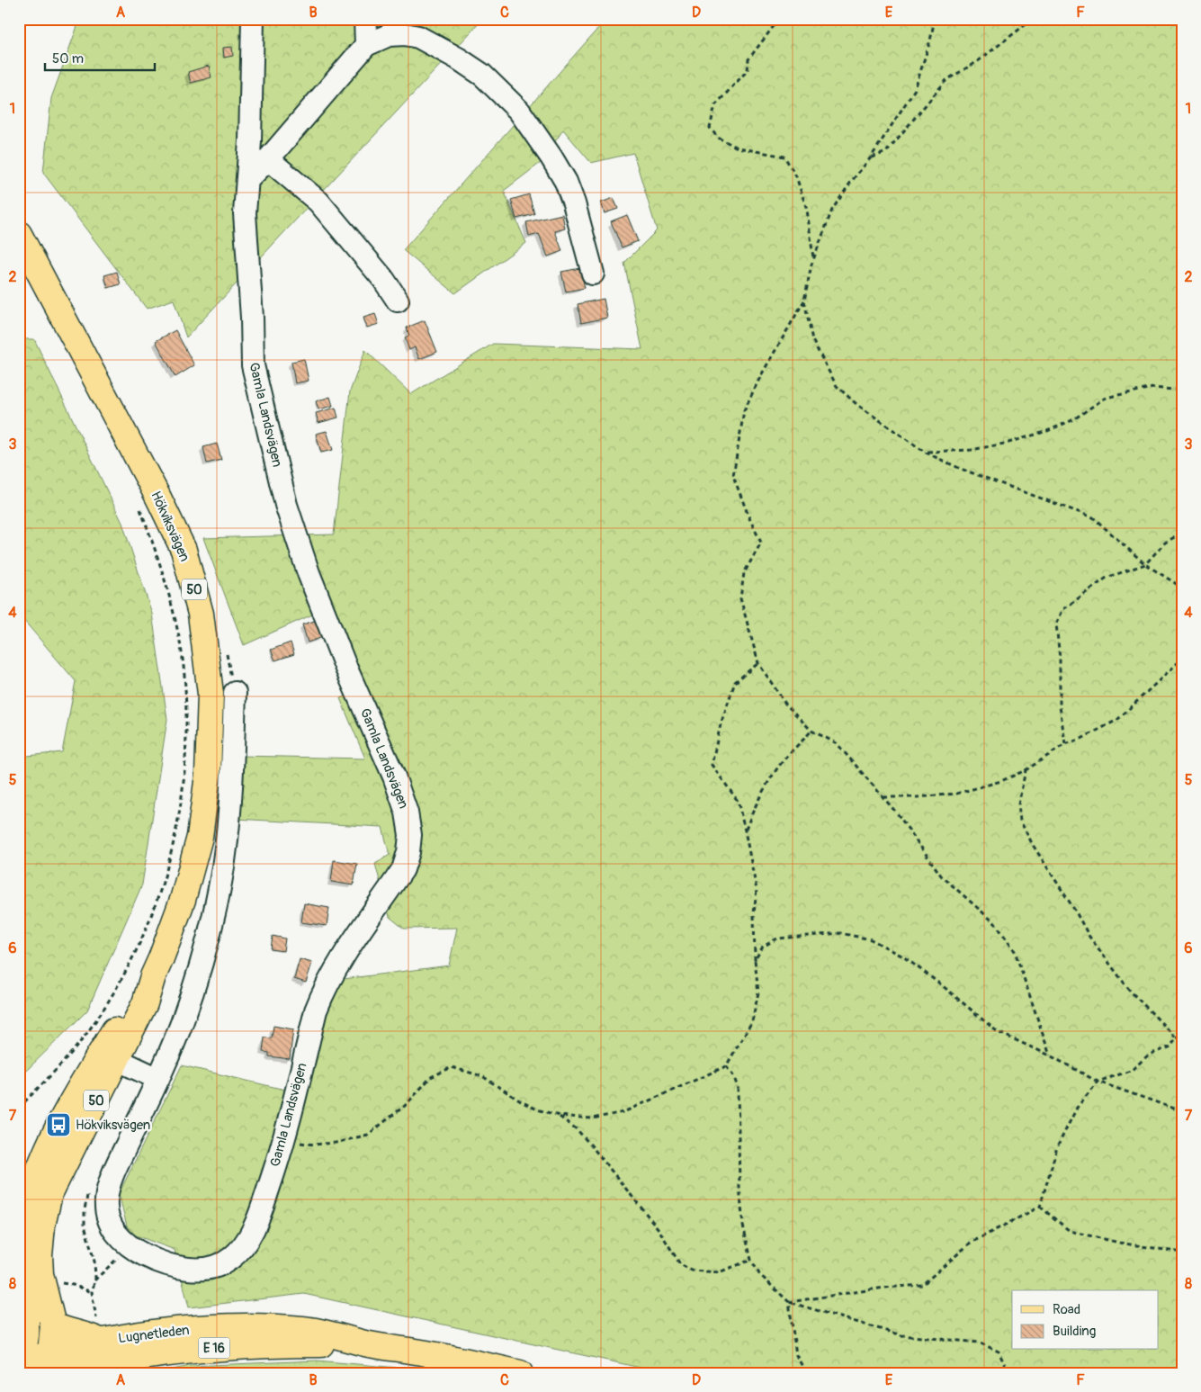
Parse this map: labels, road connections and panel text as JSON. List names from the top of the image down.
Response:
{
  "streets": {
    "main road": [
      "Hökviksvägen",
      "50",
      "Lugnetleden",
      "E 16"
    ],
    "street": ["Gamla Landsvägen"]
  },
  "crossings": [
    ["Hökviksvägen", "50"],
    ["Hökviksvägen", "Lugnetleden"]
  ],
  "places": {
    "bus stop": ["Hökviksvägen"]
  },
  "legend": ["Road", "Building"],
  "scale_bar": "50 m",
  "grid": {
    "columns": [
      "A",
      "B",
      "C",
      "D",
      "E",
      "F"
    ],
    "rows": [
      "1",
      "2",
      "3",
      "4",
      "5",
      "6",
      "7",
      "8"
    ]
  }
}
